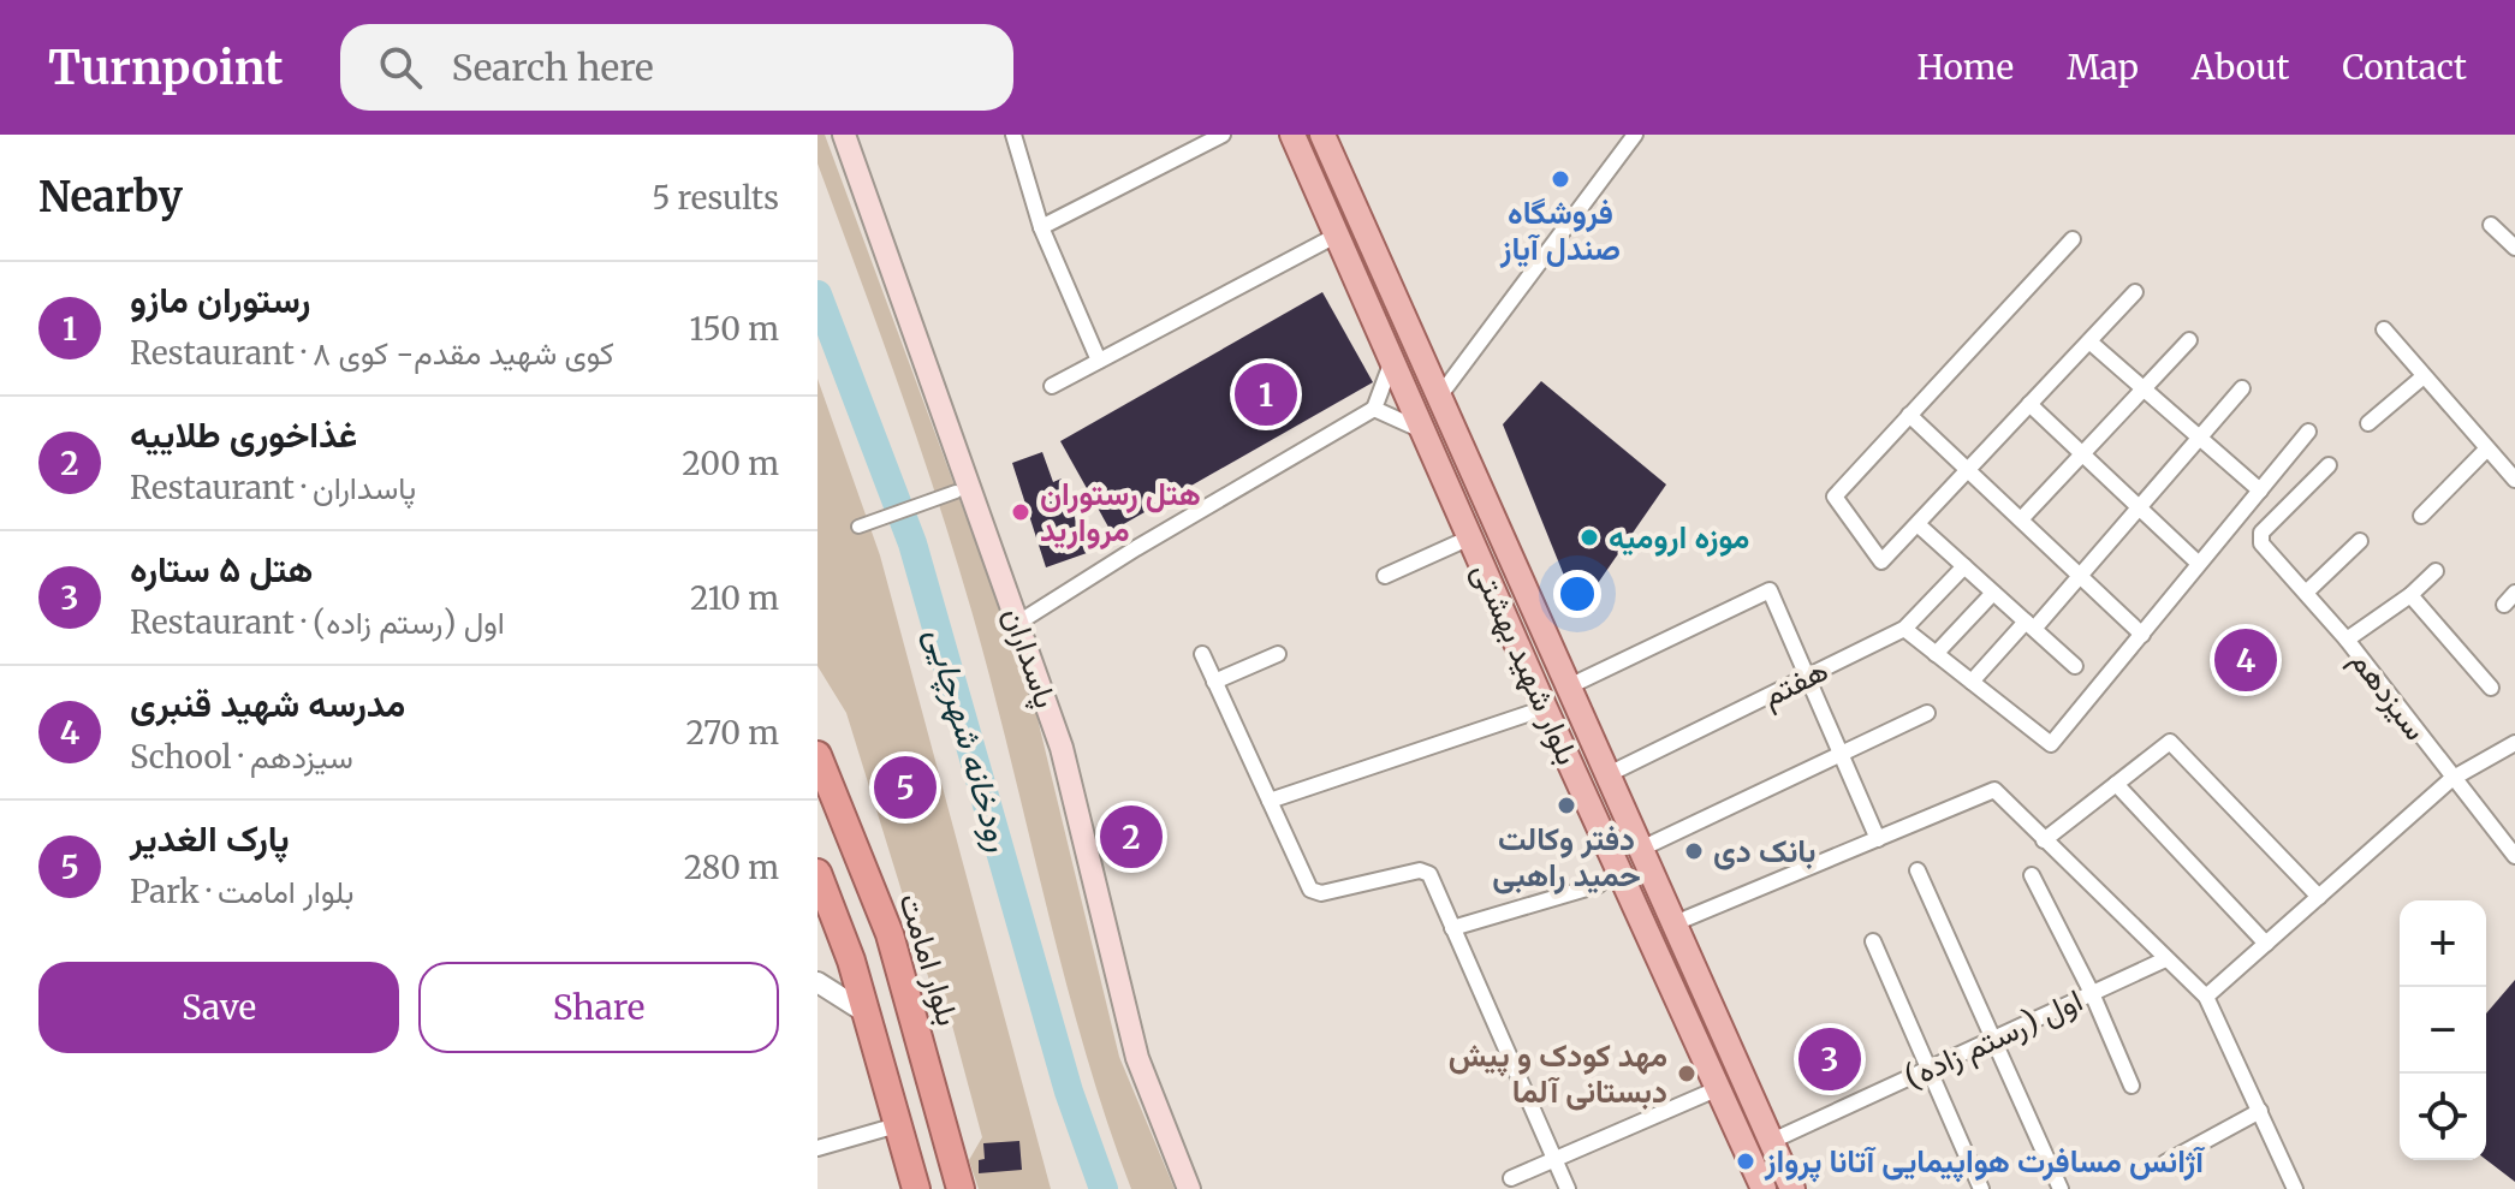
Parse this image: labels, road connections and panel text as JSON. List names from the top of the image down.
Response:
{
  "streets": {
    "highway": ["بلوار امامت"],
    "main road": ["پاسداران", "بلوار شهید بهشتی"],
    "street": ["هفتم", "سیزدهم", "اول (رستم زاده)"]
  },
  "crossings": [
    ["بلوار شهید بهشتی", "هفتم"],
    ["بلوار شهید بهشتی", "اول (رستم زاده)"]
  ],
  "water": ["رودخانه شهرچایی"],
  "places": [
    "فروشگاه صندل آیاز",
    "هتل رستوران مروارید",
    "موزه ارومیه",
    "دفتر وکالت حمید راهبی",
    "بانک دی",
    "مهد کودک و پیش دبستانی آلما",
    "آژانس مسافرت هواپیمایی آتانا پرواز"
  ],
  "page": {
    "header": "Turnpoint",
    "search": "Search here",
    "nav": [
      "Home",
      "Map",
      "About",
      "Contact"
    ],
    "heading": ["Nearby", "5 results"],
    "list": [
      {
        "mark": "1",
        "name": "رستوران مازو",
        "note": "Restaurant · کوی شهید مقدم- کوی ۸",
        "value": "150 m"
      },
      {
        "mark": "2",
        "name": "غذاخوری طلاییه",
        "note": "Restaurant · پاسداران",
        "value": "200 m"
      },
      {
        "mark": "3",
        "name": "هتل ۵ ستاره",
        "note": "Restaurant · اول (رستم زاده)",
        "value": "210 m"
      },
      {
        "mark": "4",
        "name": "مدرسه شهید قنبری",
        "note": "School · سیزدهم",
        "value": "270 m"
      },
      {
        "mark": "5",
        "name": "پارک الغدیر",
        "note": "Park · بلوار امامت",
        "value": "280 m"
      }
    ],
    "pins": [
      "1",
      "4",
      "5",
      "2",
      "3"
    ],
    "map_buttons": ["+", "−"],
    "buttons": ["Save", "Share"]
  }
}
